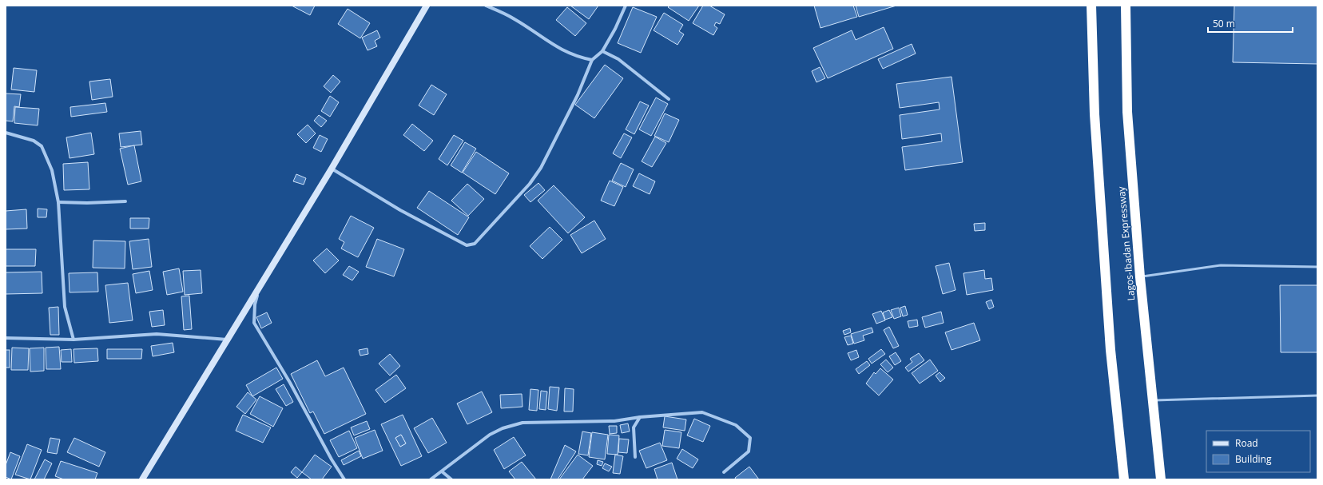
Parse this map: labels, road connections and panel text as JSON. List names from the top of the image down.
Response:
{
  "streets": {
    "highway": ["Lagos-Ibadan Expressway"]
  },
  "legend": ["Road", "Building"],
  "scale_bar": "50 m"
}
